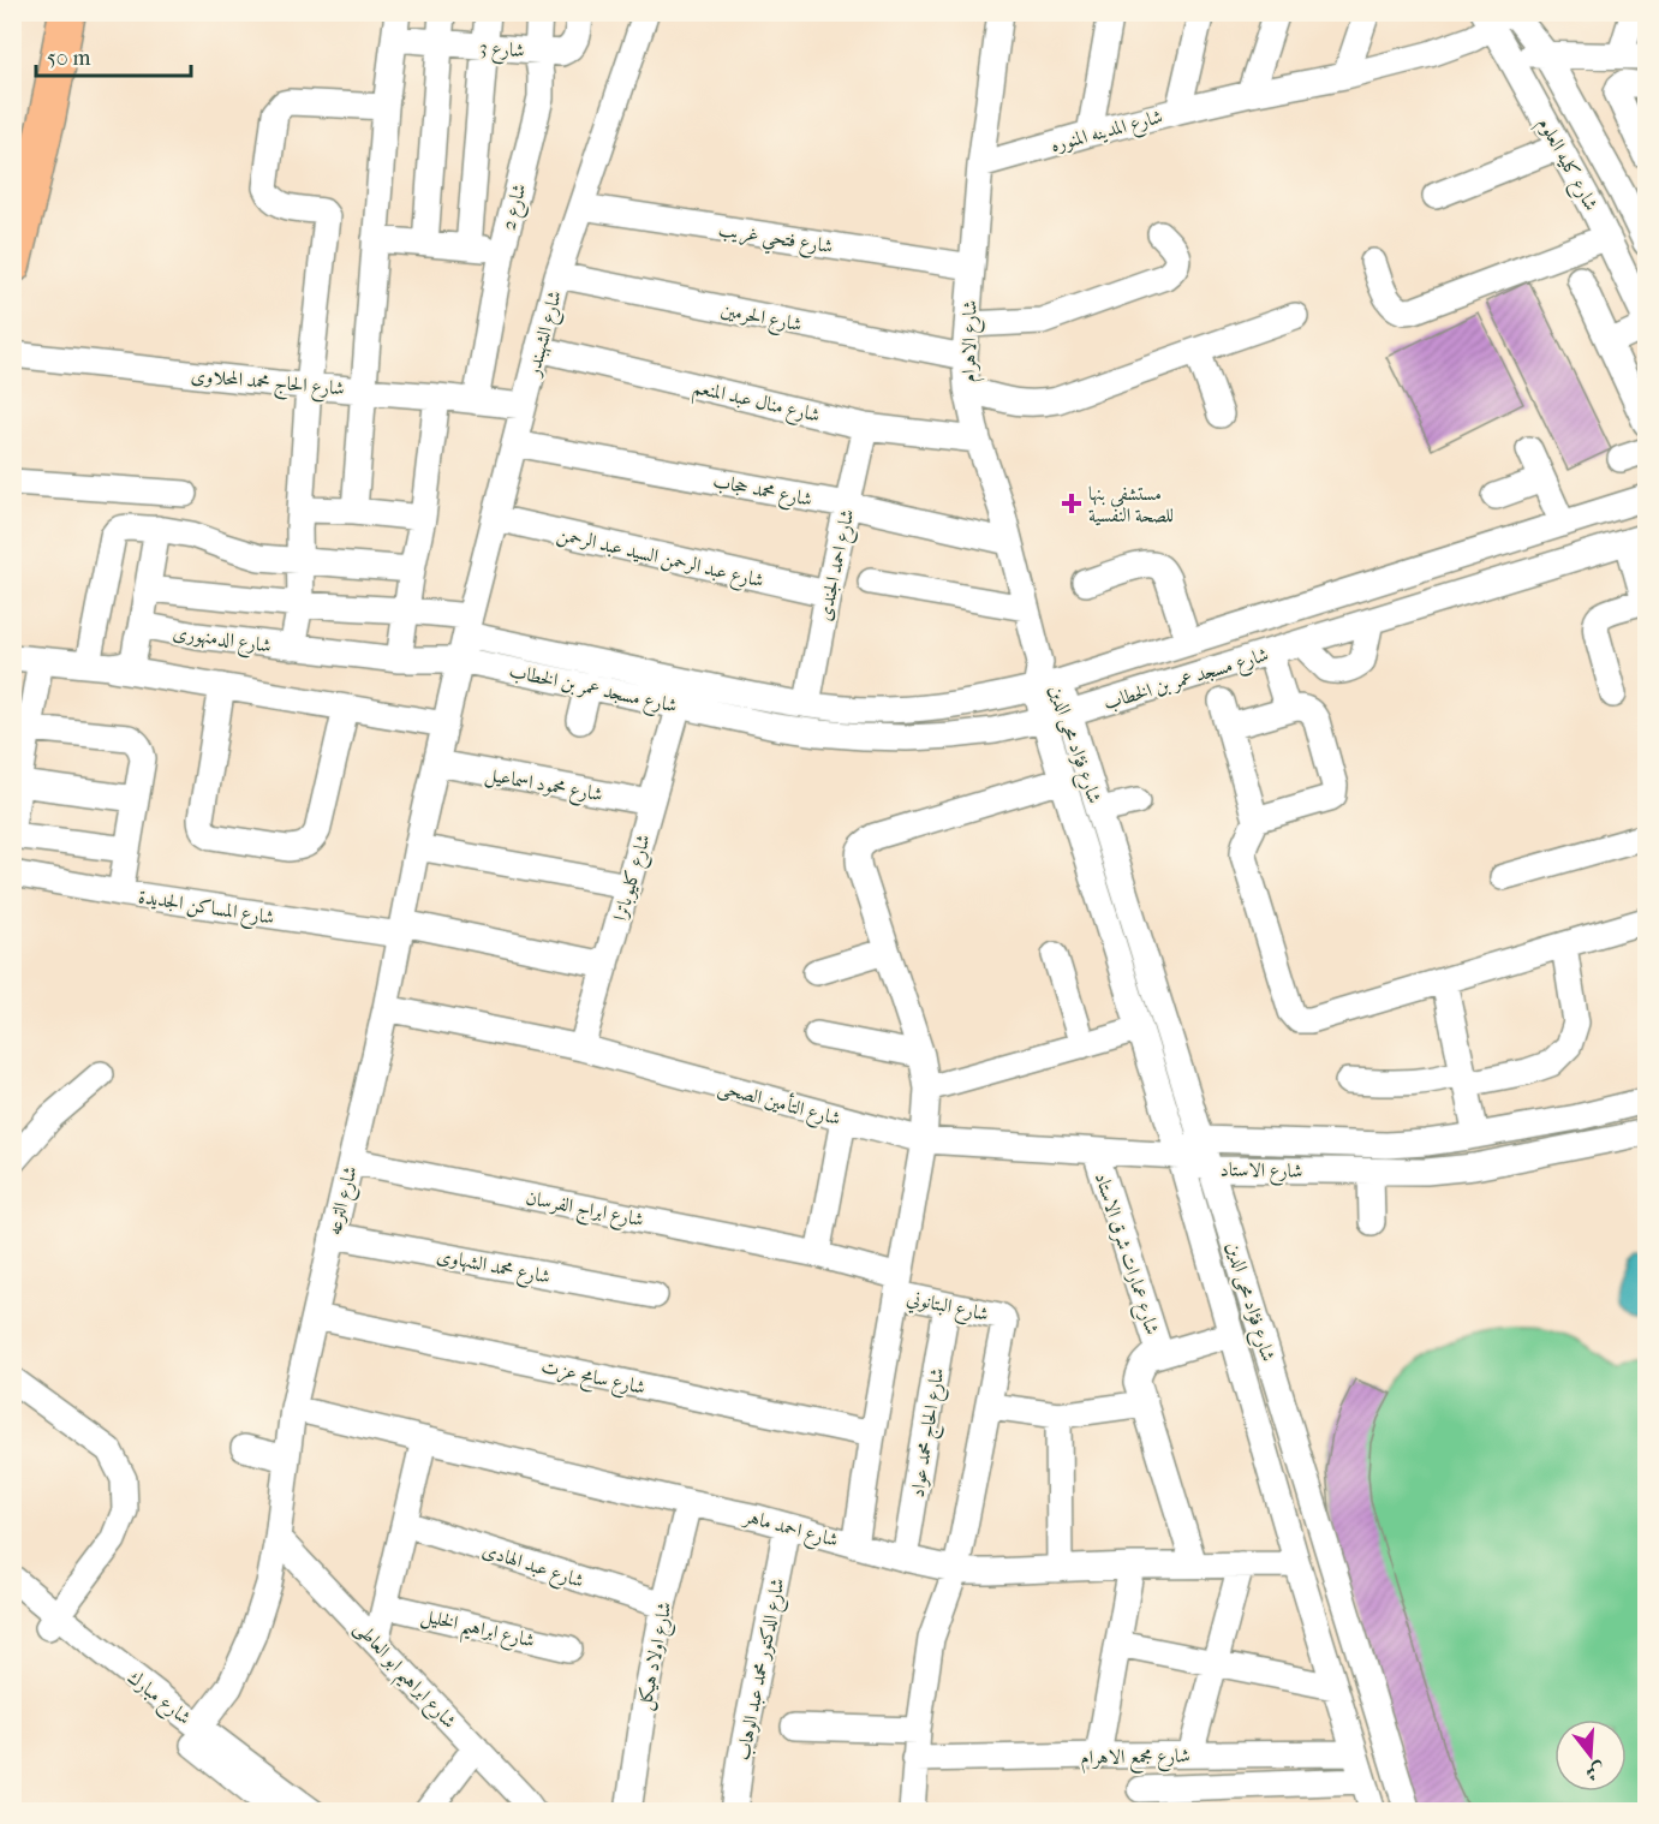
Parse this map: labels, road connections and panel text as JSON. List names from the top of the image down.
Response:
{
  "streets": {
    "street": [
      "شارع 3",
      "شارع المدينه المنوره",
      "شارع كليه العلوم",
      "شارع 2",
      "شارع فتحي غريب",
      "شارع الحرمين",
      "شارع الشهبندر",
      "شارع الاهرام",
      "شارع الحاج محمد المحلاوى",
      "شارع منال عبد المنعم",
      "شارع محمد حجاب",
      "شارع عبد الرحمن السيد عبد الرحمن",
      "شارع احمد الجندى",
      "شارع الدمنهورى",
      "شارع مسجد عمر بن الخطاب",
      "شارع فؤاد محى الدين",
      "شارع محمود اسماعيل",
      "شارع كليوباترا",
      "شارع المساكن الجديدة",
      "شارع التأمين الصحى",
      "شارع الاستاد",
      "شارع الترعه",
      "شارع ابراج الفرسان",
      "شارع عمارات شرق الاستاد",
      "شارع محمد الشهاوى",
      "شارع البتانوني",
      "شارع سامح عزت",
      "شارع الحاج محمد عواد",
      "شارع احمد ماهر",
      "شارع عبد الهادى",
      "شارع ابراهيم الخليل",
      "شارع اولاد هيكل",
      "شارع الدكتور محمد عبد الوهاب",
      "شارع ابراهيم ابو العاطى",
      "شارع مبارك",
      "شارع مجمع الاهرام"
    ]
  },
  "crossings": [
    ["شارع 3", "شارع 2"],
    ["شارع المدينه المنوره", "شارع الاهرام"],
    ["شارع 2", "شارع الحاج محمد المحلاوى"],
    ["شارع فتحي غريب", "شارع الشهبندر"],
    ["شارع فتحي غريب", "شارع الاهرام"],
    ["شارع الحرمين", "شارع الشهبندر"],
    ["شارع الحرمين", "شارع الاهرام"],
    ["شارع الشهبندر", "شارع الحاج محمد المحلاوى"],
    ["شارع الشهبندر", "شارع منال عبد المنعم"],
    ["شارع الشهبندر", "شارع محمد حجاب"],
    ["شارع الشهبندر", "شارع عبد الرحمن السيد عبد الرحمن"],
    ["شارع الشهبندر", "شارع الدمنهورى"],
    ["شارع الشهبندر", "شارع مسجد عمر بن الخطاب"],
    ["شارع الشهبندر", "شارع الترعه"],
    ["شارع الاهرام", "شارع منال عبد المنعم"],
    ["شارع الاهرام", "شارع محمد حجاب"],
    ["شارع الاهرام", "شارع فؤاد محى الدين"],
    ["شارع منال عبد المنعم", "شارع احمد الجندى"],
    ["شارع محمد حجاب", "شارع احمد الجندى"],
    ["شارع عبد الرحمن السيد عبد الرحمن", "شارع احمد الجندى"],
    ["شارع احمد الجندى", "شارع مسجد عمر بن الخطاب"],
    ["شارع الدمنهورى", "شارع مسجد عمر بن الخطاب"],
    ["شارع الدمنهورى", "شارع الترعه"],
    ["شارع مسجد عمر بن الخطاب", "شارع فؤاد محى الدين"],
    ["شارع مسجد عمر بن الخطاب", "شارع كليوباترا"],
    ["شارع مسجد عمر بن الخطاب", "شارع الترعه"],
    ["شارع فؤاد محى الدين", "شارع التأمين الصحى"],
    ["شارع فؤاد محى الدين", "شارع الاستاد"],
    ["شارع فؤاد محى الدين", "شارع احمد ماهر"],
    ["شارع فؤاد محى الدين", "شارع مجمع الاهرام"],
    ["شارع محمود اسماعيل", "شارع كليوباترا"],
    ["شارع محمود اسماعيل", "شارع الترعه"],
    ["شارع كليوباترا", "شارع المساكن الجديدة"],
    ["شارع كليوباترا", "شارع التأمين الصحى"],
    ["شارع المساكن الجديدة", "شارع الترعه"],
    ["شارع التأمين الصحى", "شارع الاستاد"],
    ["شارع التأمين الصحى", "شارع الترعه"],
    ["شارع التأمين الصحى", "شارع عمارات شرق الاستاد"],
    ["شارع الترعه", "شارع ابراج الفرسان"],
    ["شارع الترعه", "شارع محمد الشهاوى"],
    ["شارع الترعه", "شارع سامح عزت"],
    ["شارع الترعه", "شارع احمد ماهر"],
    ["شارع الترعه", "شارع ابراهيم ابو العاطى"],
    ["شارع الترعه", "شارع مبارك"],
    ["شارع ابراج الفرسان", "شارع البتانوني"],
    ["شارع البتانوني", "شارع الحاج محمد عواد"],
    ["شارع الحاج محمد عواد", "شارع احمد ماهر"],
    ["شارع احمد ماهر", "شارع اولاد هيكل"],
    ["شارع احمد ماهر", "شارع الدكتور محمد عبد الوهاب"],
    ["شارع عبد الهادى", "شارع اولاد هيكل"]
  ],
  "places": {
    "health": ["مستشفى بنها للصحة النفسية"]
  },
  "scale_bar": "50 m",
  "north": "bottom"
}
